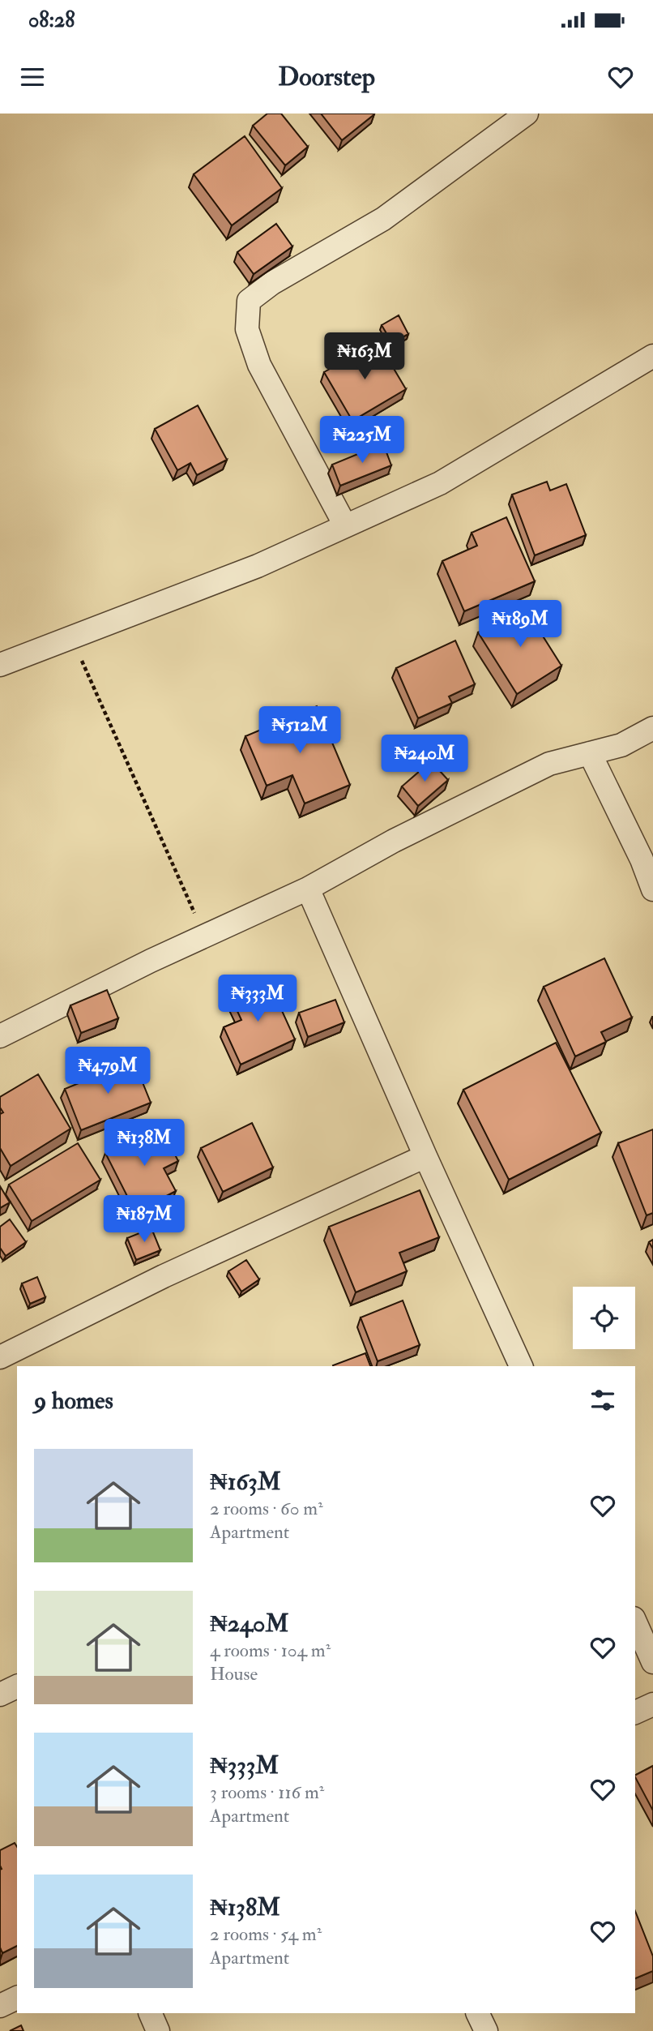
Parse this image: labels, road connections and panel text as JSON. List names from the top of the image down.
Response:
{
  "page": {
    "status": "08:28",
    "header": "Doorstep",
    "price": [
      "₦163M",
      "₦225M",
      "₦189M",
      "₦512M",
      "₦240M",
      "₦333M",
      "₦479M",
      "₦138M",
      "₦187M"
    ],
    "heading": "9 homes",
    "list": [
      {
        "name": "₦163M",
        "note": "2 rooms · 60 m² · Apartment"
      },
      {
        "name": "₦240M",
        "note": "4 rooms · 104 m² · House"
      },
      {
        "name": "₦333M",
        "note": "3 rooms · 116 m² · Apartment"
      },
      {
        "name": "₦138M",
        "note": "2 rooms · 54 m² · Apartment"
      }
    ]
  }
}
